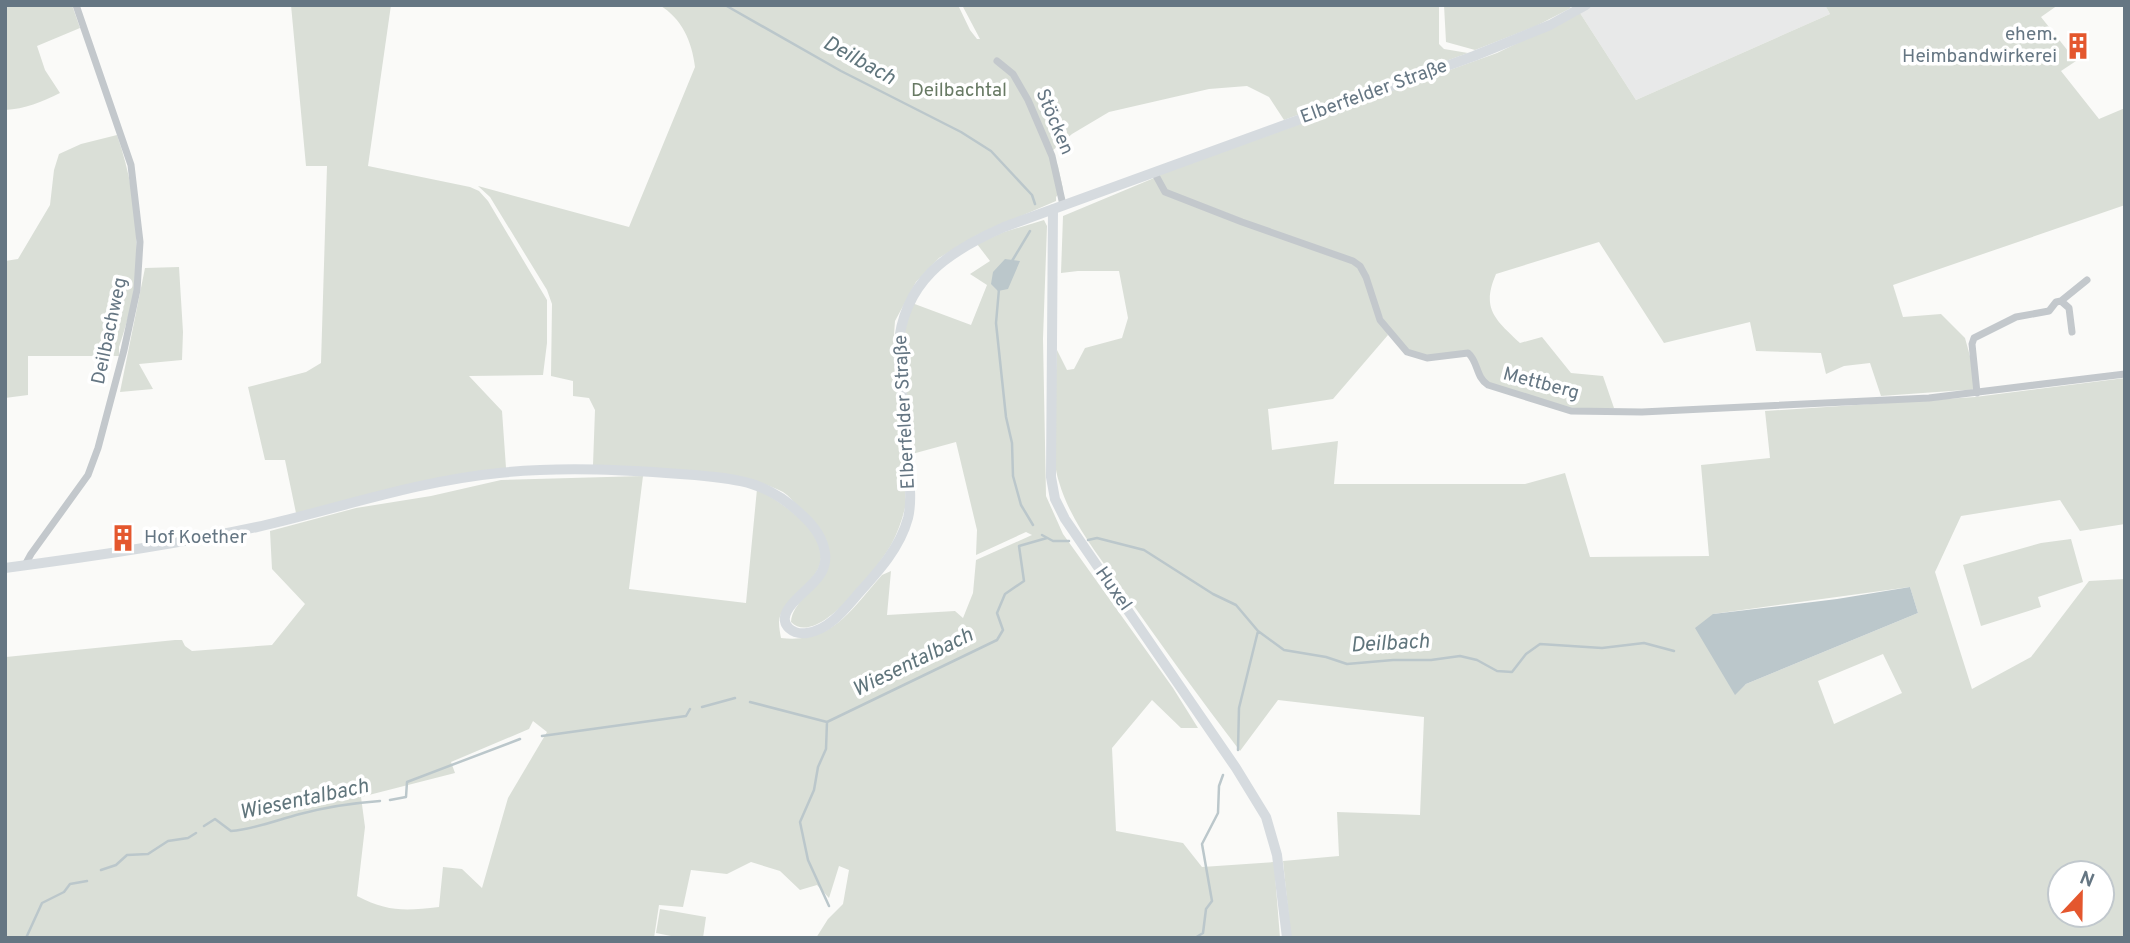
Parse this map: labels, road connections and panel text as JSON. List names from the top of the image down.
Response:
{
  "streets": {
    "main road": ["Elberfelder Straße", "Huxel"],
    "street": ["Stöcken", "Deilbachweg", "Mettberg"]
  },
  "crossings": [
    ["Elberfelder Straße", "Stöcken"],
    ["Elberfelder Straße", "Deilbachweg"],
    ["Elberfelder Straße", "Mettberg"],
    ["Elberfelder Straße", "Huxel"],
    ["Stöcken", "Huxel"]
  ],
  "water": ["Deilbach", "Wiesentalbach"],
  "parks": ["Deilbachtal"],
  "places": {
    "building": ["ehem. Heimbandwirkerei", "Hof Koether"]
  },
  "north": "top"
}
